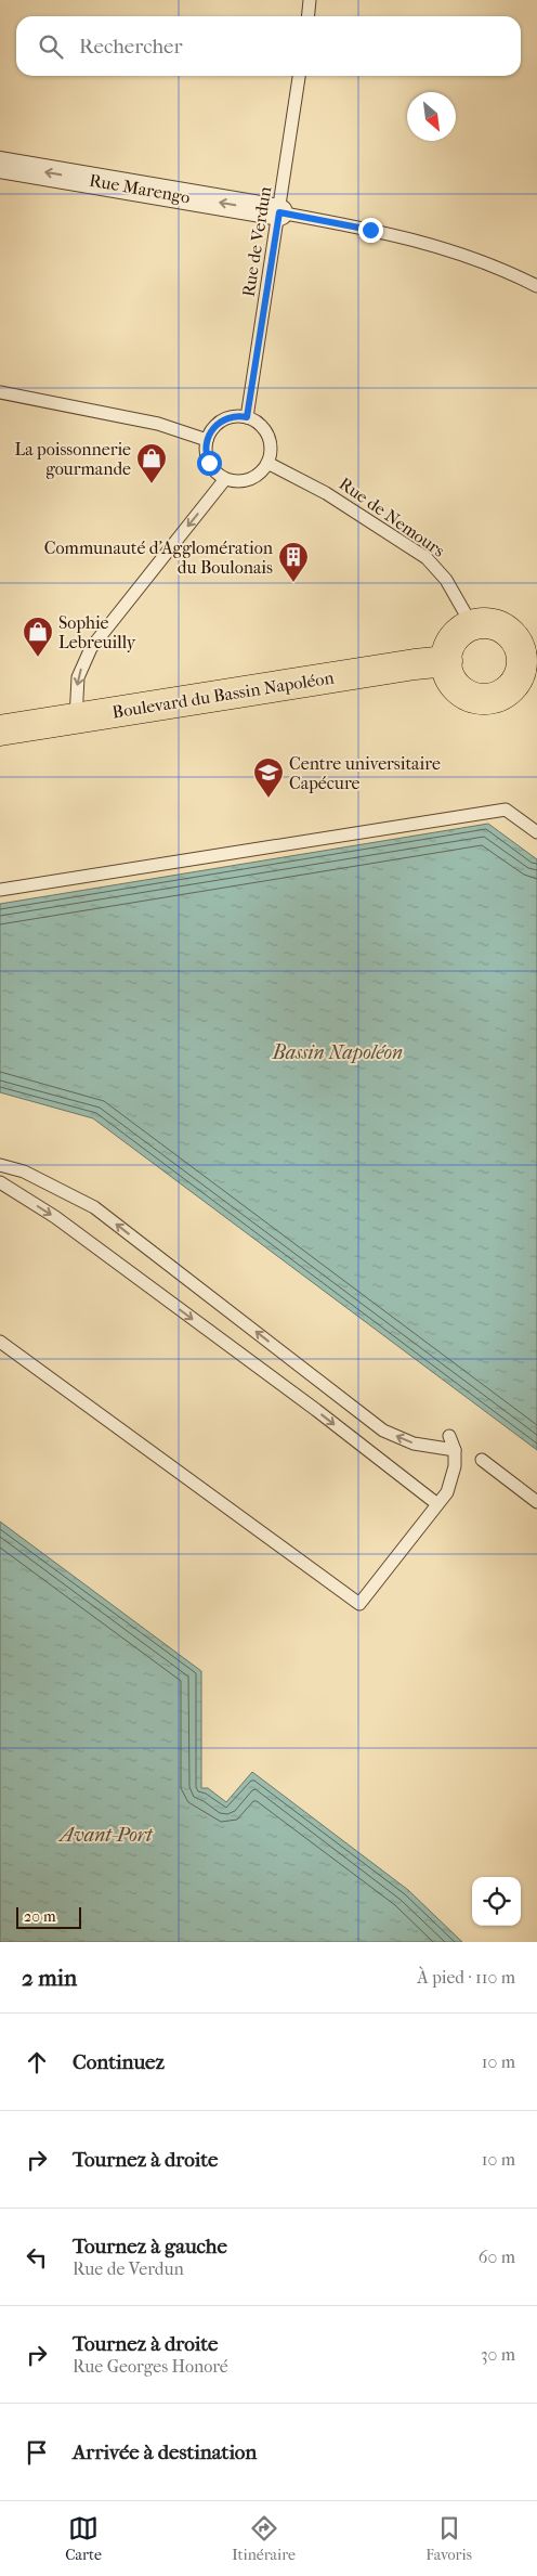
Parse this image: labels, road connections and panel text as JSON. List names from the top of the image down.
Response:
{
  "streets": {
    "main road": ["Boulevard du Bassin Napoléon"],
    "street": ["Rue Marengo"],
    "lane": ["Rue de Verdun", "Rue de Nemours"]
  },
  "crossings": [
    ["Rue Marengo", "Rue de Verdun"],
    ["Rue de Verdun", "Rue de Nemours"],
    ["Rue de Nemours", "Boulevard du Bassin Napoléon"]
  ],
  "one_way": ["Rue Marengo"],
  "water": ["Bassin Napoléon", "Avant-Port"],
  "places": {
    "shop": ["La poissonnerie gourmande", "Sophie Lebreuilly"],
    "building": ["Communauté d'Agglomération du Boulonais"],
    "school or university": ["Centre universitaire Capécure"]
  },
  "scale_bar": "20 m",
  "north": "bottom right",
  "page": {
    "search": "Rechercher",
    "scale": "20 m",
    "heading": ["2 min", "À pied · 110 m"],
    "list": [
      ["Continuez", "10 m"],
      ["Tournez à droite", "10 m"],
      ["Tournez à gauche", "Rue de Verdun", "60 m"],
      ["Tournez à droite", "Rue Georges Honoré", "30 m"],
      "Arrivée à destination"
    ],
    "nav": ["Carte", "Itinéraire", "Favoris"]
  }
}
